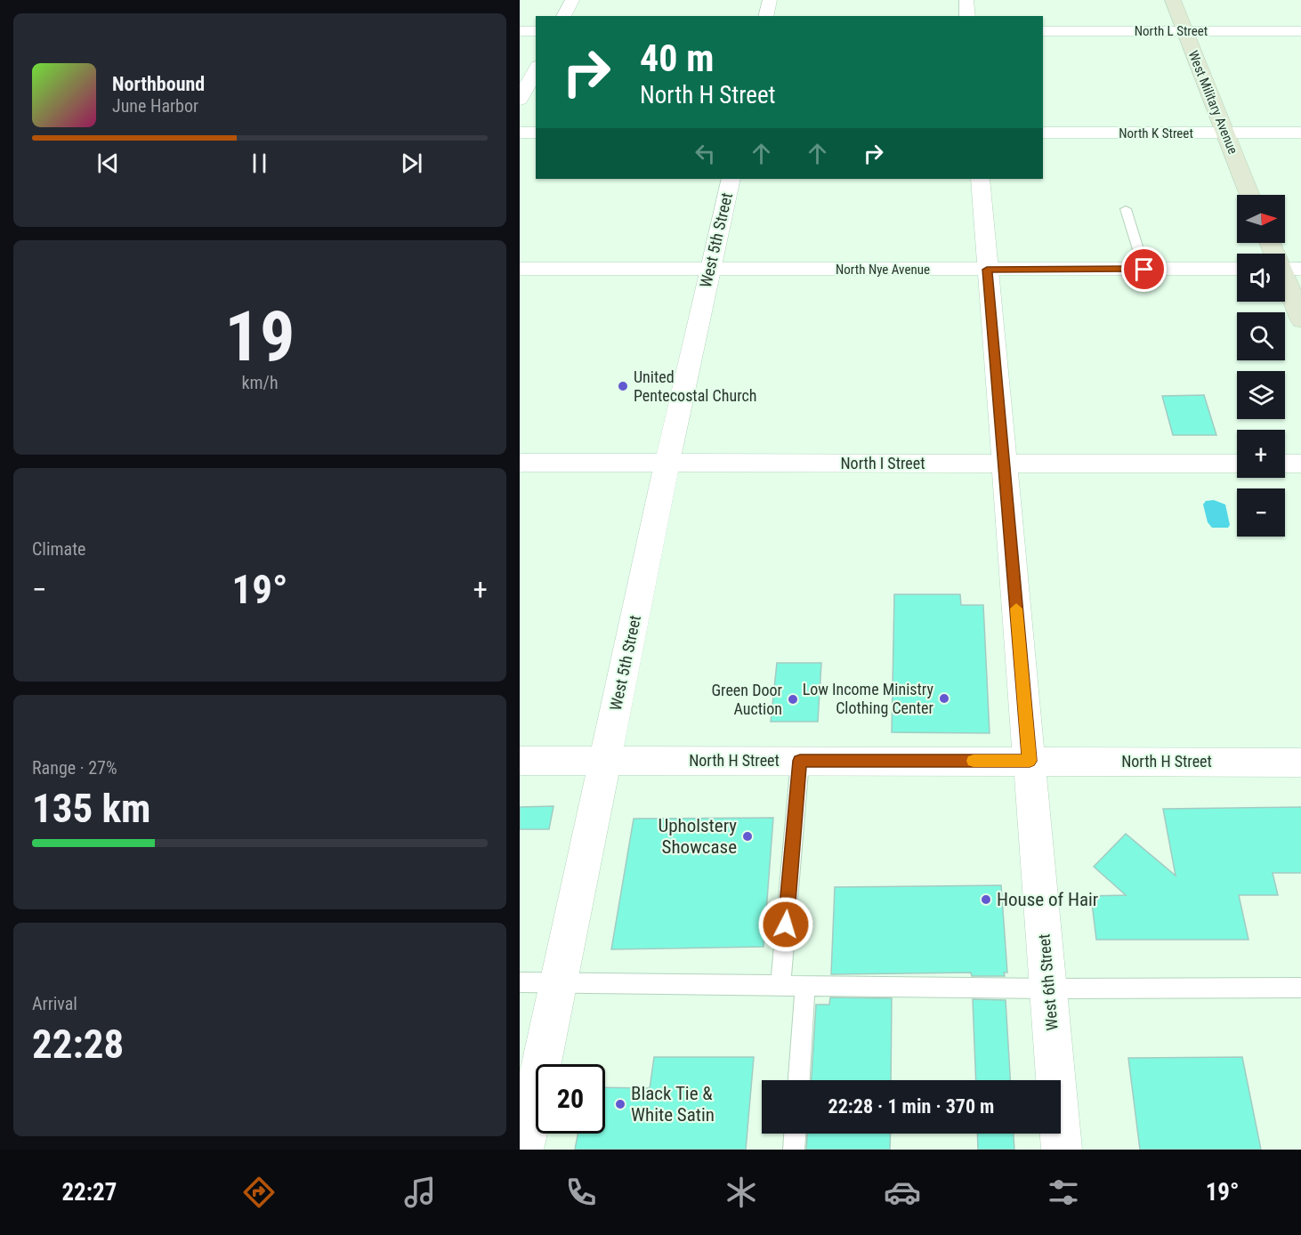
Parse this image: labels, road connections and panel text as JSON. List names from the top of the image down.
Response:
{
  "streets": {
    "main road": ["West Military Avenue"],
    "street": [
      "North L Street",
      "North K Street",
      "West 5th Street",
      "North Nye Avenue",
      "North I Street",
      "North H Street",
      "West 6th Street"
    ]
  },
  "crossings": [
    ["North L Street", "West Military Avenue"],
    ["West Military Avenue", "North K Street"],
    ["West 5th Street", "North Nye Avenue"],
    ["West 5th Street", "North I Street"],
    ["West 5th Street", "North H Street"],
    ["North Nye Avenue", "West 6th Street"],
    ["North I Street", "West 6th Street"],
    ["North H Street", "West 6th Street"]
  ],
  "places": [
    "United Pentecostal Church",
    "Low Income Ministry Clothing Center",
    "Green Door Auction",
    "Upholstery Showcase",
    "House of Hair",
    "Black Tie & White Satin"
  ],
  "north": "right",
  "page": {
    "turn": ["40 m", "North H Street"],
    "song": ["Northbound", "June Harbor"],
    "map_buttons": ["+", "−"],
    "tile": [
      ["19", "km/h"],
      "Climate",
      ["Range · 27%", "135 km"],
      ["Arrival", "22:28"]
    ],
    "heat": ["−", "19°", "+"],
    "limit": "20",
    "trip": "22:28 · 1 min · 370 m",
    "tabs": ["22:27", "19°"]
  }
}
